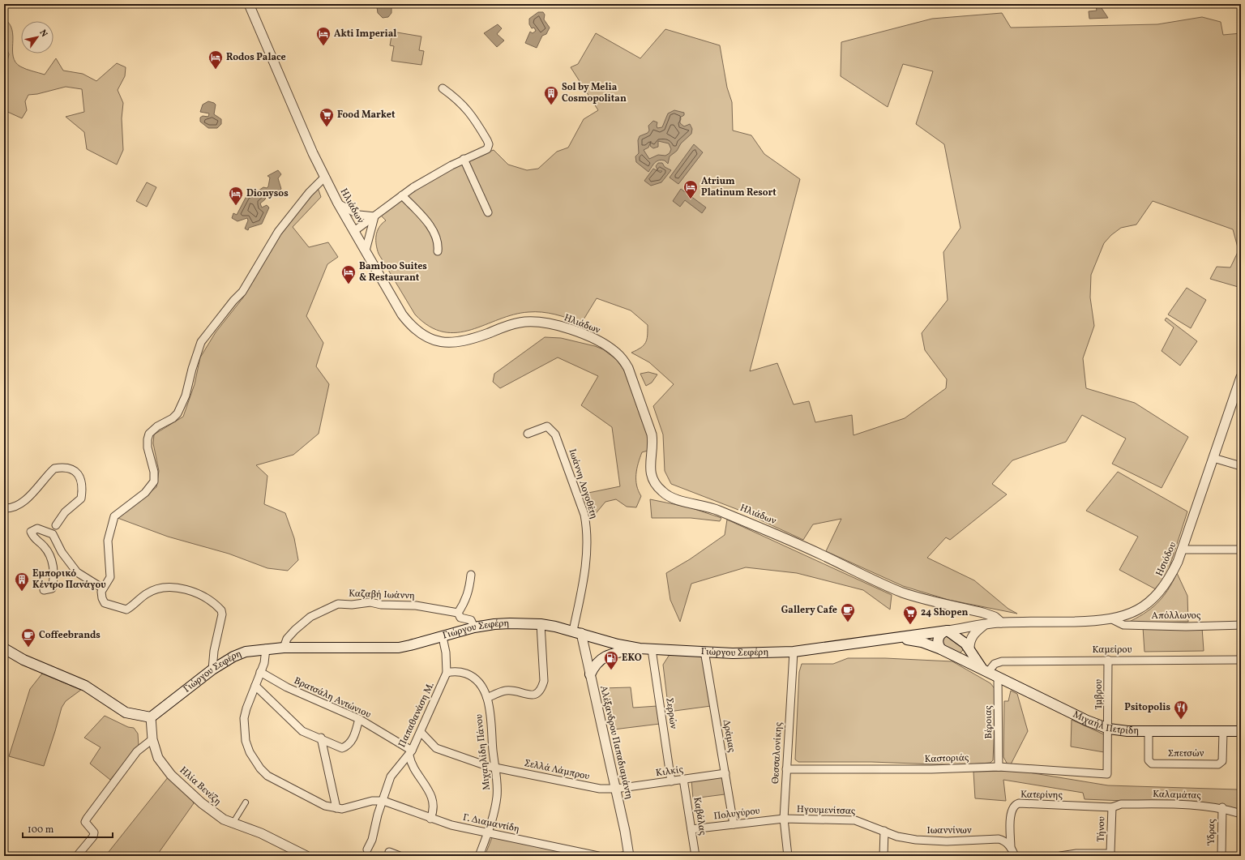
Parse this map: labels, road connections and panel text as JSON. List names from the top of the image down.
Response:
{
  "streets": {
    "main road": ["Γιώργου Σεφέρη", "Μιχαήλ Πετρίδη"],
    "street": [
      "Ηλιάδων",
      "Ιωάννη Λογοθέτη",
      "Ησιόδου",
      "Καζαβή Ιωάννη",
      "Απόλλωνος",
      "Καμείρου",
      "Ίμβρου",
      "Βρατσάλη Αντώνιου",
      "Σερρών",
      "Παπαθανάση Μ.",
      "Βέροιας",
      "Δράμας",
      "Αλέξανδρου Παπαδιαμάντη",
      "Μιχαηλίδη Πάνου",
      "Θεσσαλονίκης",
      "Σπετσών",
      "Καστοριάς",
      "Σελλά Λάμπρου",
      "Κιλκίς",
      "Ηλία Βενέζη",
      "Κατερίνης",
      "Καλαμάτας",
      "Ηγουμενίτσας",
      "Πολυγύρου",
      "Καβάλας",
      "Γ. Διαμαντίδη",
      "Τήνου",
      "Ιωαννίνων",
      "Ύδρας"
    ]
  },
  "crossings": [
    ["Ηλιάδων", "Ησιόδου"],
    ["Ιωάννη Λογοθέτη", "Γιώργου Σεφέρη"],
    ["Ιωάννη Λογοθέτη", "Αλέξανδρου Παπαδιαμάντη"],
    ["Ησιόδου", "Απόλλωνος"],
    ["Ησιόδου", "Γιώργου Σεφέρη"],
    ["Καζαβή Ιωάννη", "Γιώργου Σεφέρη"],
    ["Γιώργου Σεφέρη", "Σερρών"],
    ["Γιώργου Σεφέρη", "Παπαθανάση Μ."],
    ["Γιώργου Σεφέρη", "Μιχαήλ Πετρίδη"],
    ["Γιώργου Σεφέρη", "Δράμας"],
    ["Γιώργου Σεφέρη", "Αλέξανδρου Παπαδιαμάντη"],
    ["Γιώργου Σεφέρη", "Θεσσαλονίκης"],
    ["Γιώργου Σεφέρη", "Ηλία Βενέζη"],
    ["Καμείρου", "Ίμβρου"],
    ["Καμείρου", "Μιχαήλ Πετρίδη"],
    ["Ίμβρου", "Μιχαήλ Πετρίδη"],
    ["Ίμβρου", "Καστοριάς"],
    ["Βρατσάλη Αντώνιου", "Παπαθανάση Μ."],
    ["Σερρών", "Κιλκίς"],
    ["Παπαθανάση Μ.", "Μιχαηλίδη Πάνου"],
    ["Παπαθανάση Μ.", "Σελλά Λάμπρου"],
    ["Παπαθανάση Μ.", "Γ. Διαμαντίδη"],
    ["Βέροιας", "Μιχαήλ Πετρίδη"],
    ["Βέροιας", "Καστοριάς"],
    ["Μιχαήλ Πετρίδη", "Σπετσών"],
    ["Δράμας", "Κιλκίς"],
    ["Δράμας", "Πολυγύρου"],
    ["Αλέξανδρου Παπαδιαμάντη", "Σελλά Λάμπρου"],
    ["Αλέξανδρου Παπαδιαμάντη", "Κιλκίς"],
    ["Μιχαηλίδη Πάνου", "Σελλά Λάμπρου"],
    ["Μιχαηλίδη Πάνου", "Γ. Διαμαντίδη"],
    ["Θεσσαλονίκης", "Καστοριάς"],
    ["Θεσσαλονίκης", "Ηγουμενίτσας"],
    ["Θεσσαλονίκης", "Πολυγύρου"],
    ["Σελλά Λάμπρου", "Κιλκίς"],
    ["Κιλκίς", "Καβάλας"],
    ["Κατερίνης", "Καλαμάτας"],
    ["Κατερίνης", "Τήνου"],
    ["Κατερίνης", "Ιωαννίνων"],
    ["Καλαμάτας", "Τήνου"],
    ["Καλαμάτας", "Ύδρας"],
    ["Ηγουμενίτσας", "Πολυγύρου"],
    ["Ηγουμενίτσας", "Ιωαννίνων"],
    ["Πολυγύρου", "Καβάλας"]
  ],
  "places": {
    "hotel": [
      "Akti Imperial",
      "Rodos Palace",
      "Atrium Platinum Resort",
      "Dionysos",
      "Bamboo Suites & Restaurant"
    ],
    "building": ["Sol by Melia Cosmopolitan", "Εμπορικό Κέντρο Πανάγου"],
    "supermarket": ["Food Market", "24 Shopen"],
    "cafe": ["Gallery Cafe", "Coffeebrands"],
    "fuel station": ["EKO"],
    "restaurant": ["Psitopolis"]
  },
  "scale_bar": "100 m",
  "north": "top right"
}
